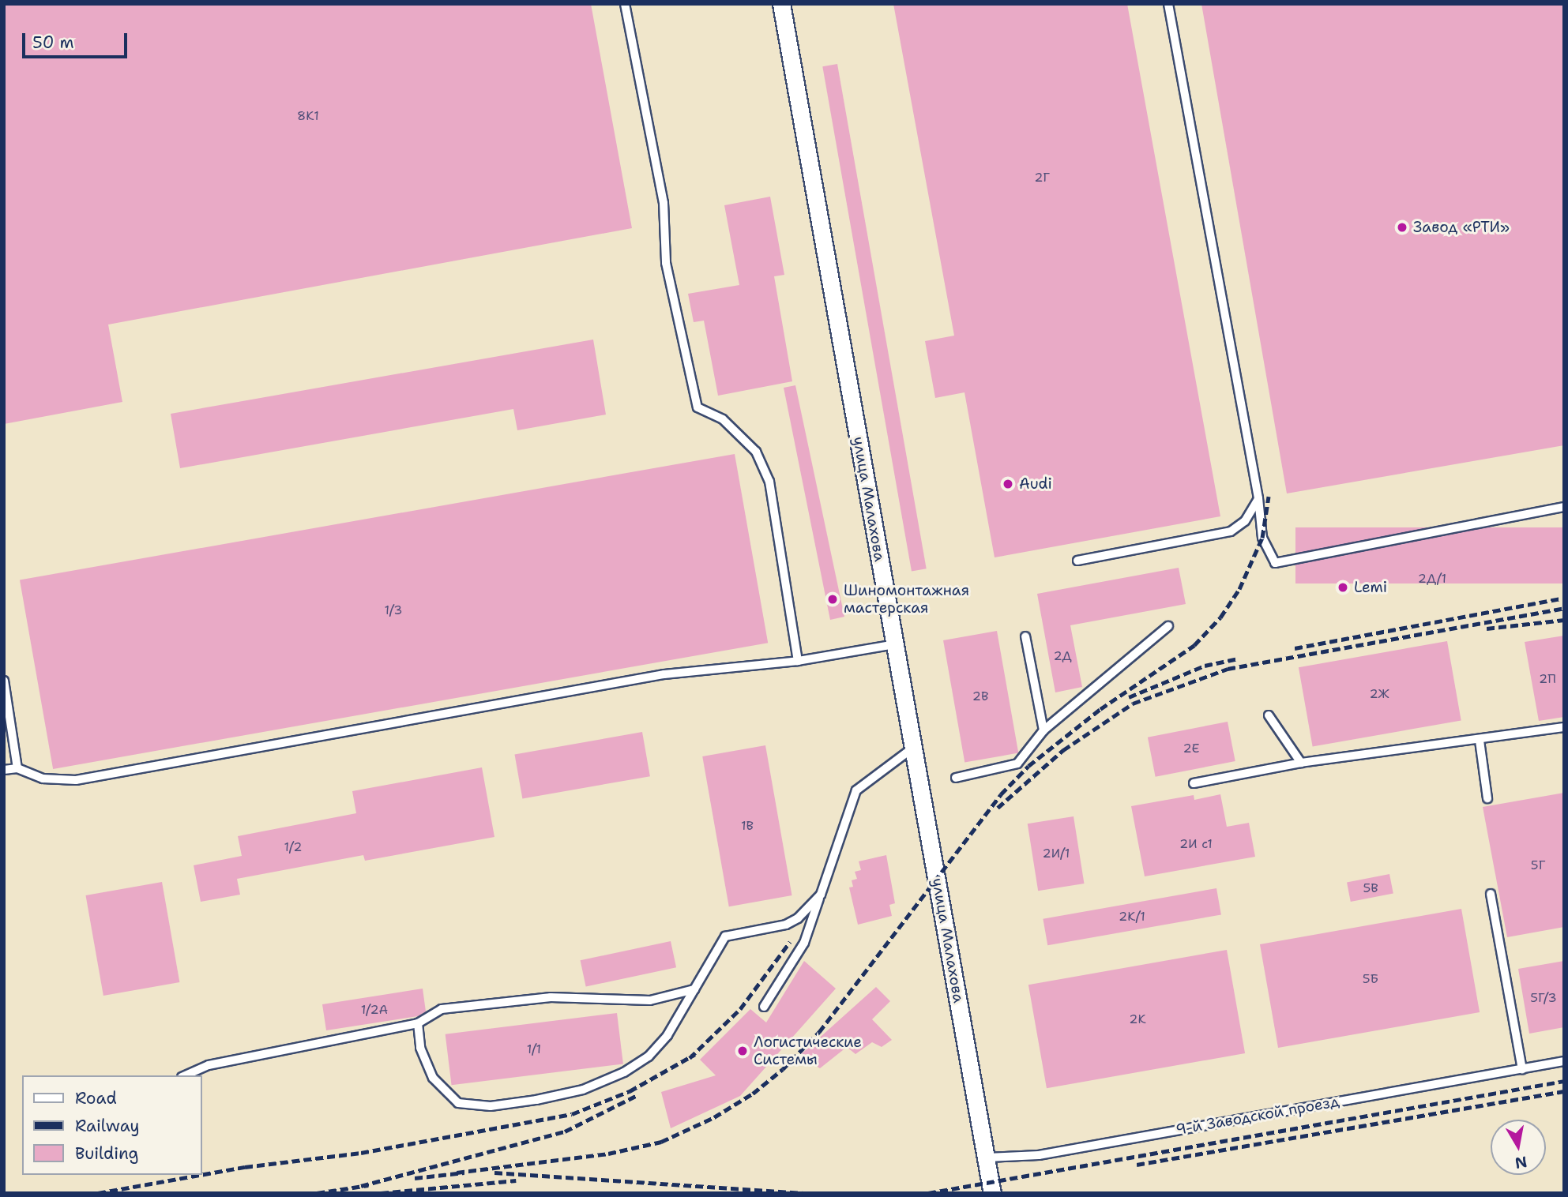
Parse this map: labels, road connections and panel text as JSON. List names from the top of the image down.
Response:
{
  "streets": {
    "street": ["улица Малахова"],
    "lane": ["9-й Заводской проезд"]
  },
  "crossings": [
    ["улица Малахова", "9-й Заводской проезд"]
  ],
  "places": [
    "Завод «РТИ»",
    "Audi",
    "Lemi",
    "Шиномонтажная мастерская",
    "Логистические Системы"
  ],
  "house_numbers": [
    "8К1",
    "2Г",
    "2Д/1",
    "1/3",
    "2Д",
    "2П",
    "2Ж",
    "2В",
    "2Е",
    "1В",
    "2И с1",
    "1/2",
    "2И/1",
    "5Г",
    "5В",
    "2К/1",
    "5Б",
    "5Г/3",
    "1/2А",
    "2К",
    "1/1"
  ],
  "legend": ["Road", "Railway", "Building"],
  "scale_bar": "50 m",
  "north": "bottom"
}
